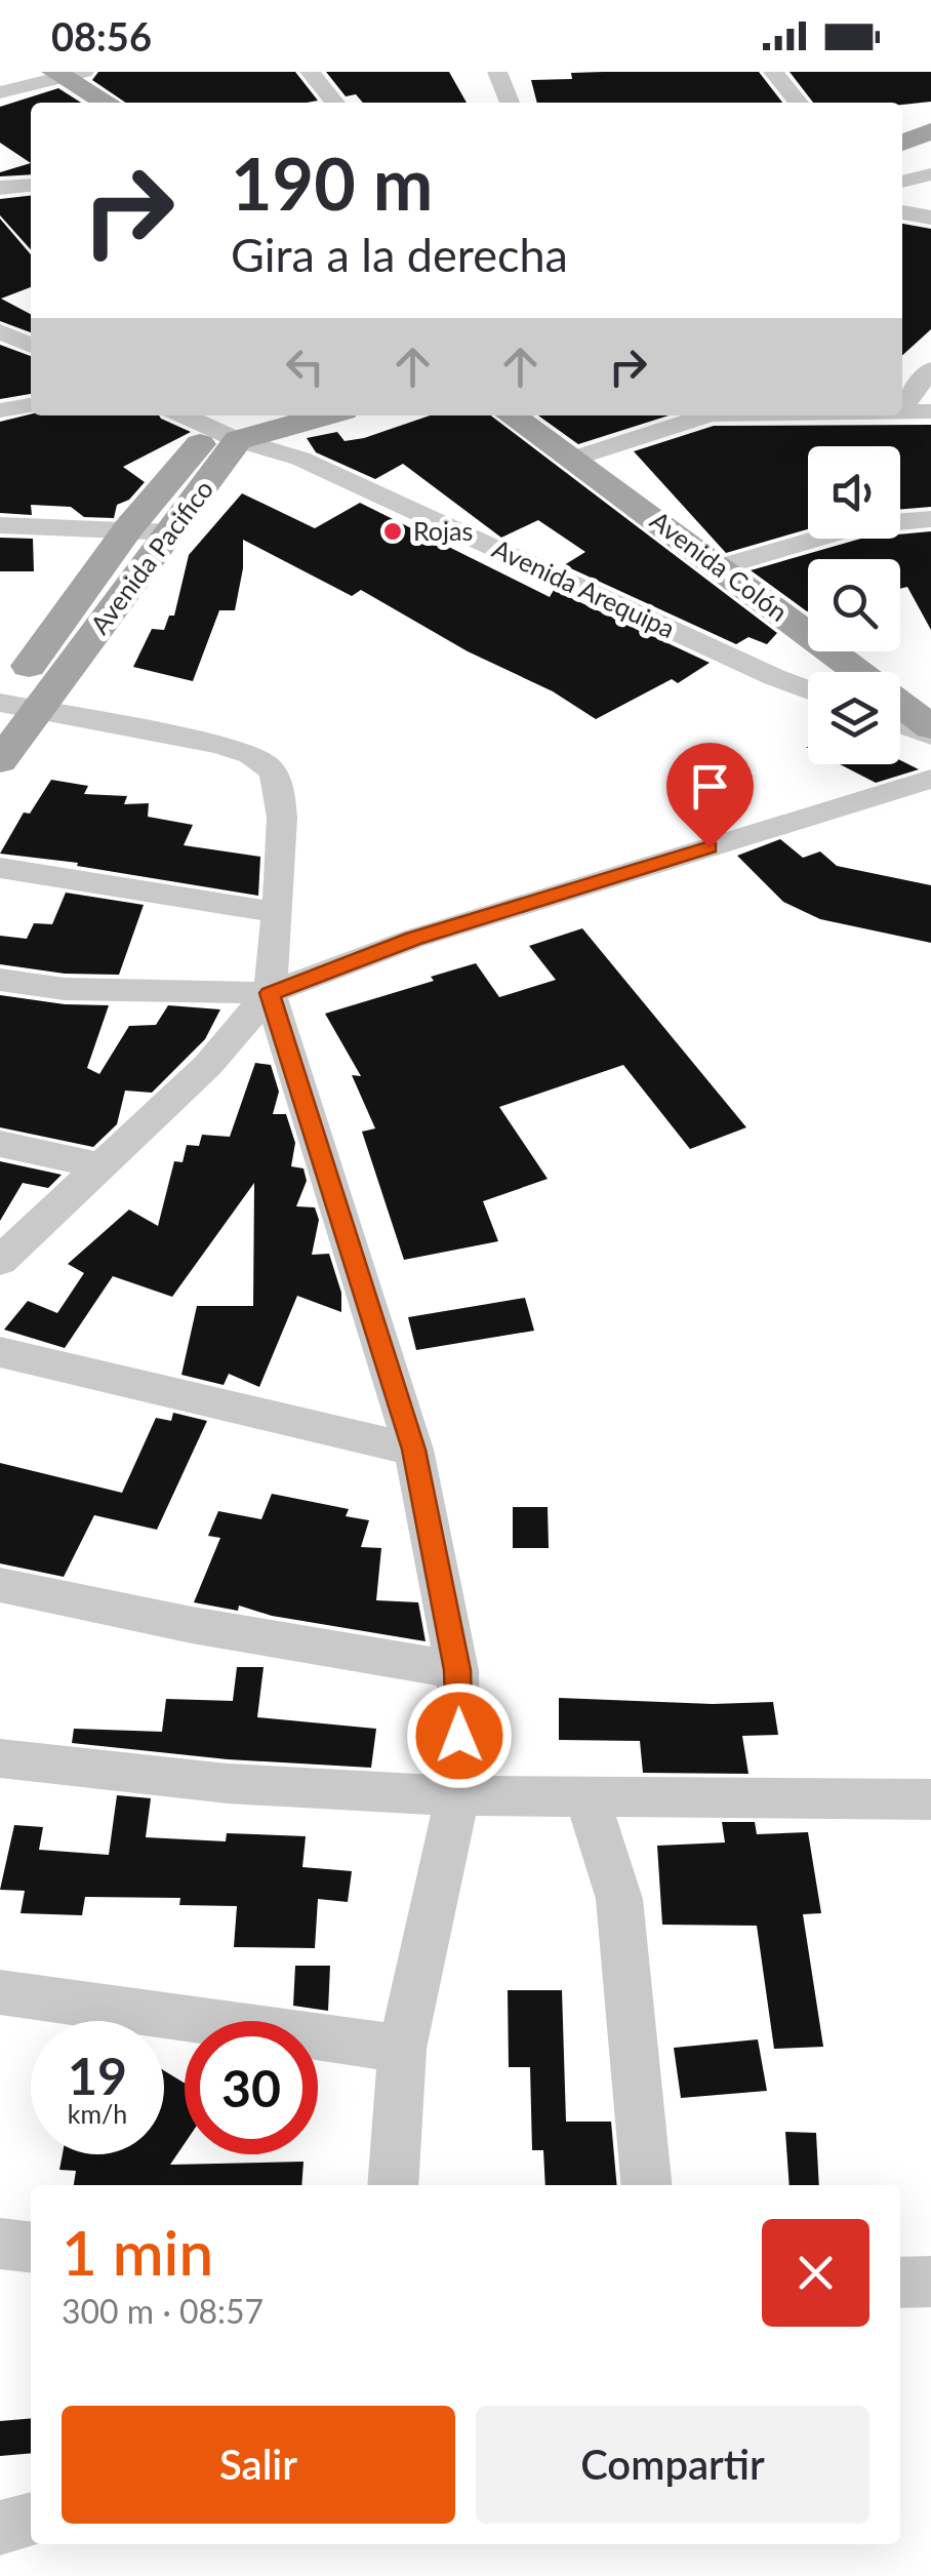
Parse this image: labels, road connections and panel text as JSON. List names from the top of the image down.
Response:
{
  "streets": {
    "main road": ["Avenida Pacifico", "Avenida Colón"],
    "street": ["Avenida Arequipa"]
  },
  "crossings": [
    ["Avenida Pacifico", "Avenida Arequipa"]
  ],
  "places": ["Rojas"],
  "page": {
    "status": "08:56",
    "turn": ["190 m", "Gira a la derecha"],
    "speed": "19 km/h",
    "limit": "30",
    "heading": ["1 min", "300 m · 08:57"],
    "buttons": ["Salir", "Compartir"]
  }
}
